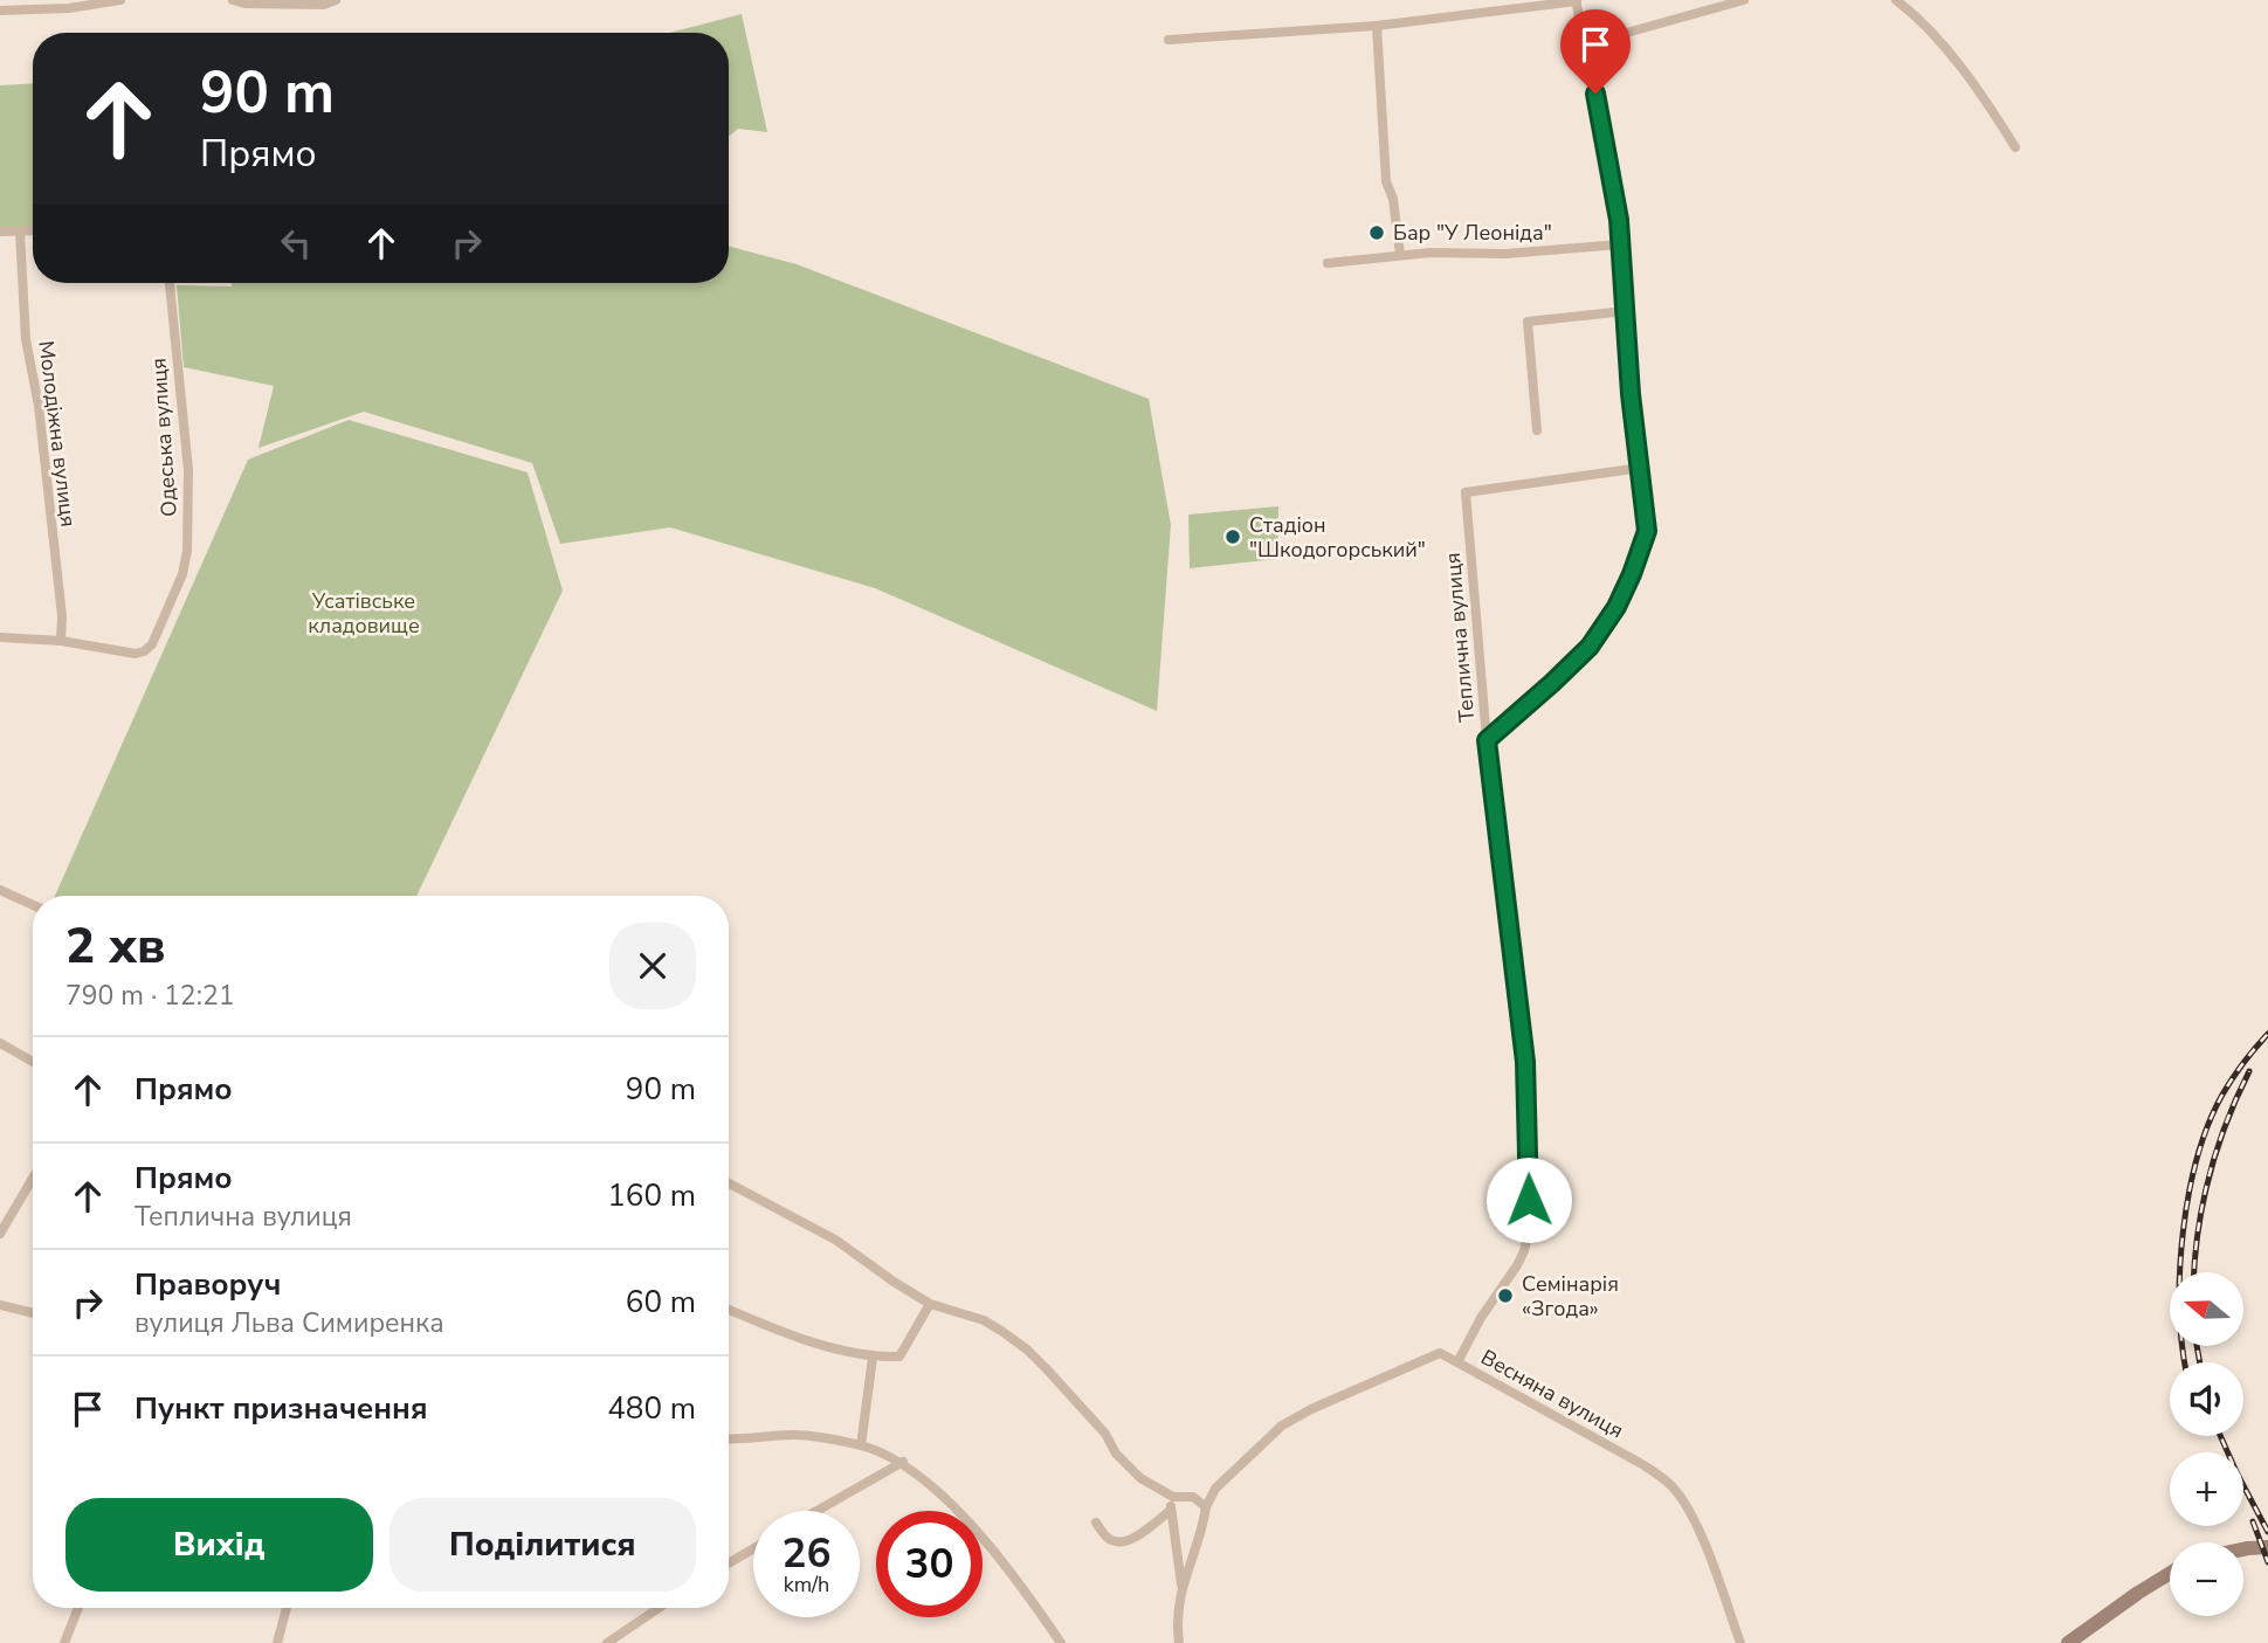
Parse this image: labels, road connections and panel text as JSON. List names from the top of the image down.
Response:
{
  "streets": {
    "street": [
      "Молодіжна вулиця",
      "Одеська вулиця",
      "Теплична вулиця",
      "Весняна вулиця"
    ]
  },
  "crossings": [
    ["Молодіжна вулиця", "Одеська вулиця"],
    ["Теплична вулиця", "Весняна вулиця"]
  ],
  "parks": ["Усатівське кладовище"],
  "places": ["Бар \"У Леоніда\"", "Стадіон \"Шкодогорський\"", "Семінарія «Згода»"],
  "north": "left",
  "page": {
    "turn": ["90 m", "Прямо"],
    "heading": ["2 хв", "790 m · 12:21"],
    "list": [
      {
        "name": "Прямо",
        "value": "90 m"
      },
      {
        "name": "Прямо",
        "note": "Теплична вулиця",
        "value": "160 m"
      },
      {
        "name": "Праворуч",
        "note": "вулиця Льва Симиренка",
        "value": "60 m"
      },
      {
        "name": "Пункт призначення",
        "value": "480 m"
      }
    ],
    "map_buttons": ["+", "−"],
    "buttons": ["Вихід", "Поділитися"],
    "speed": "26 km/h",
    "limit": "30"
  }
}
